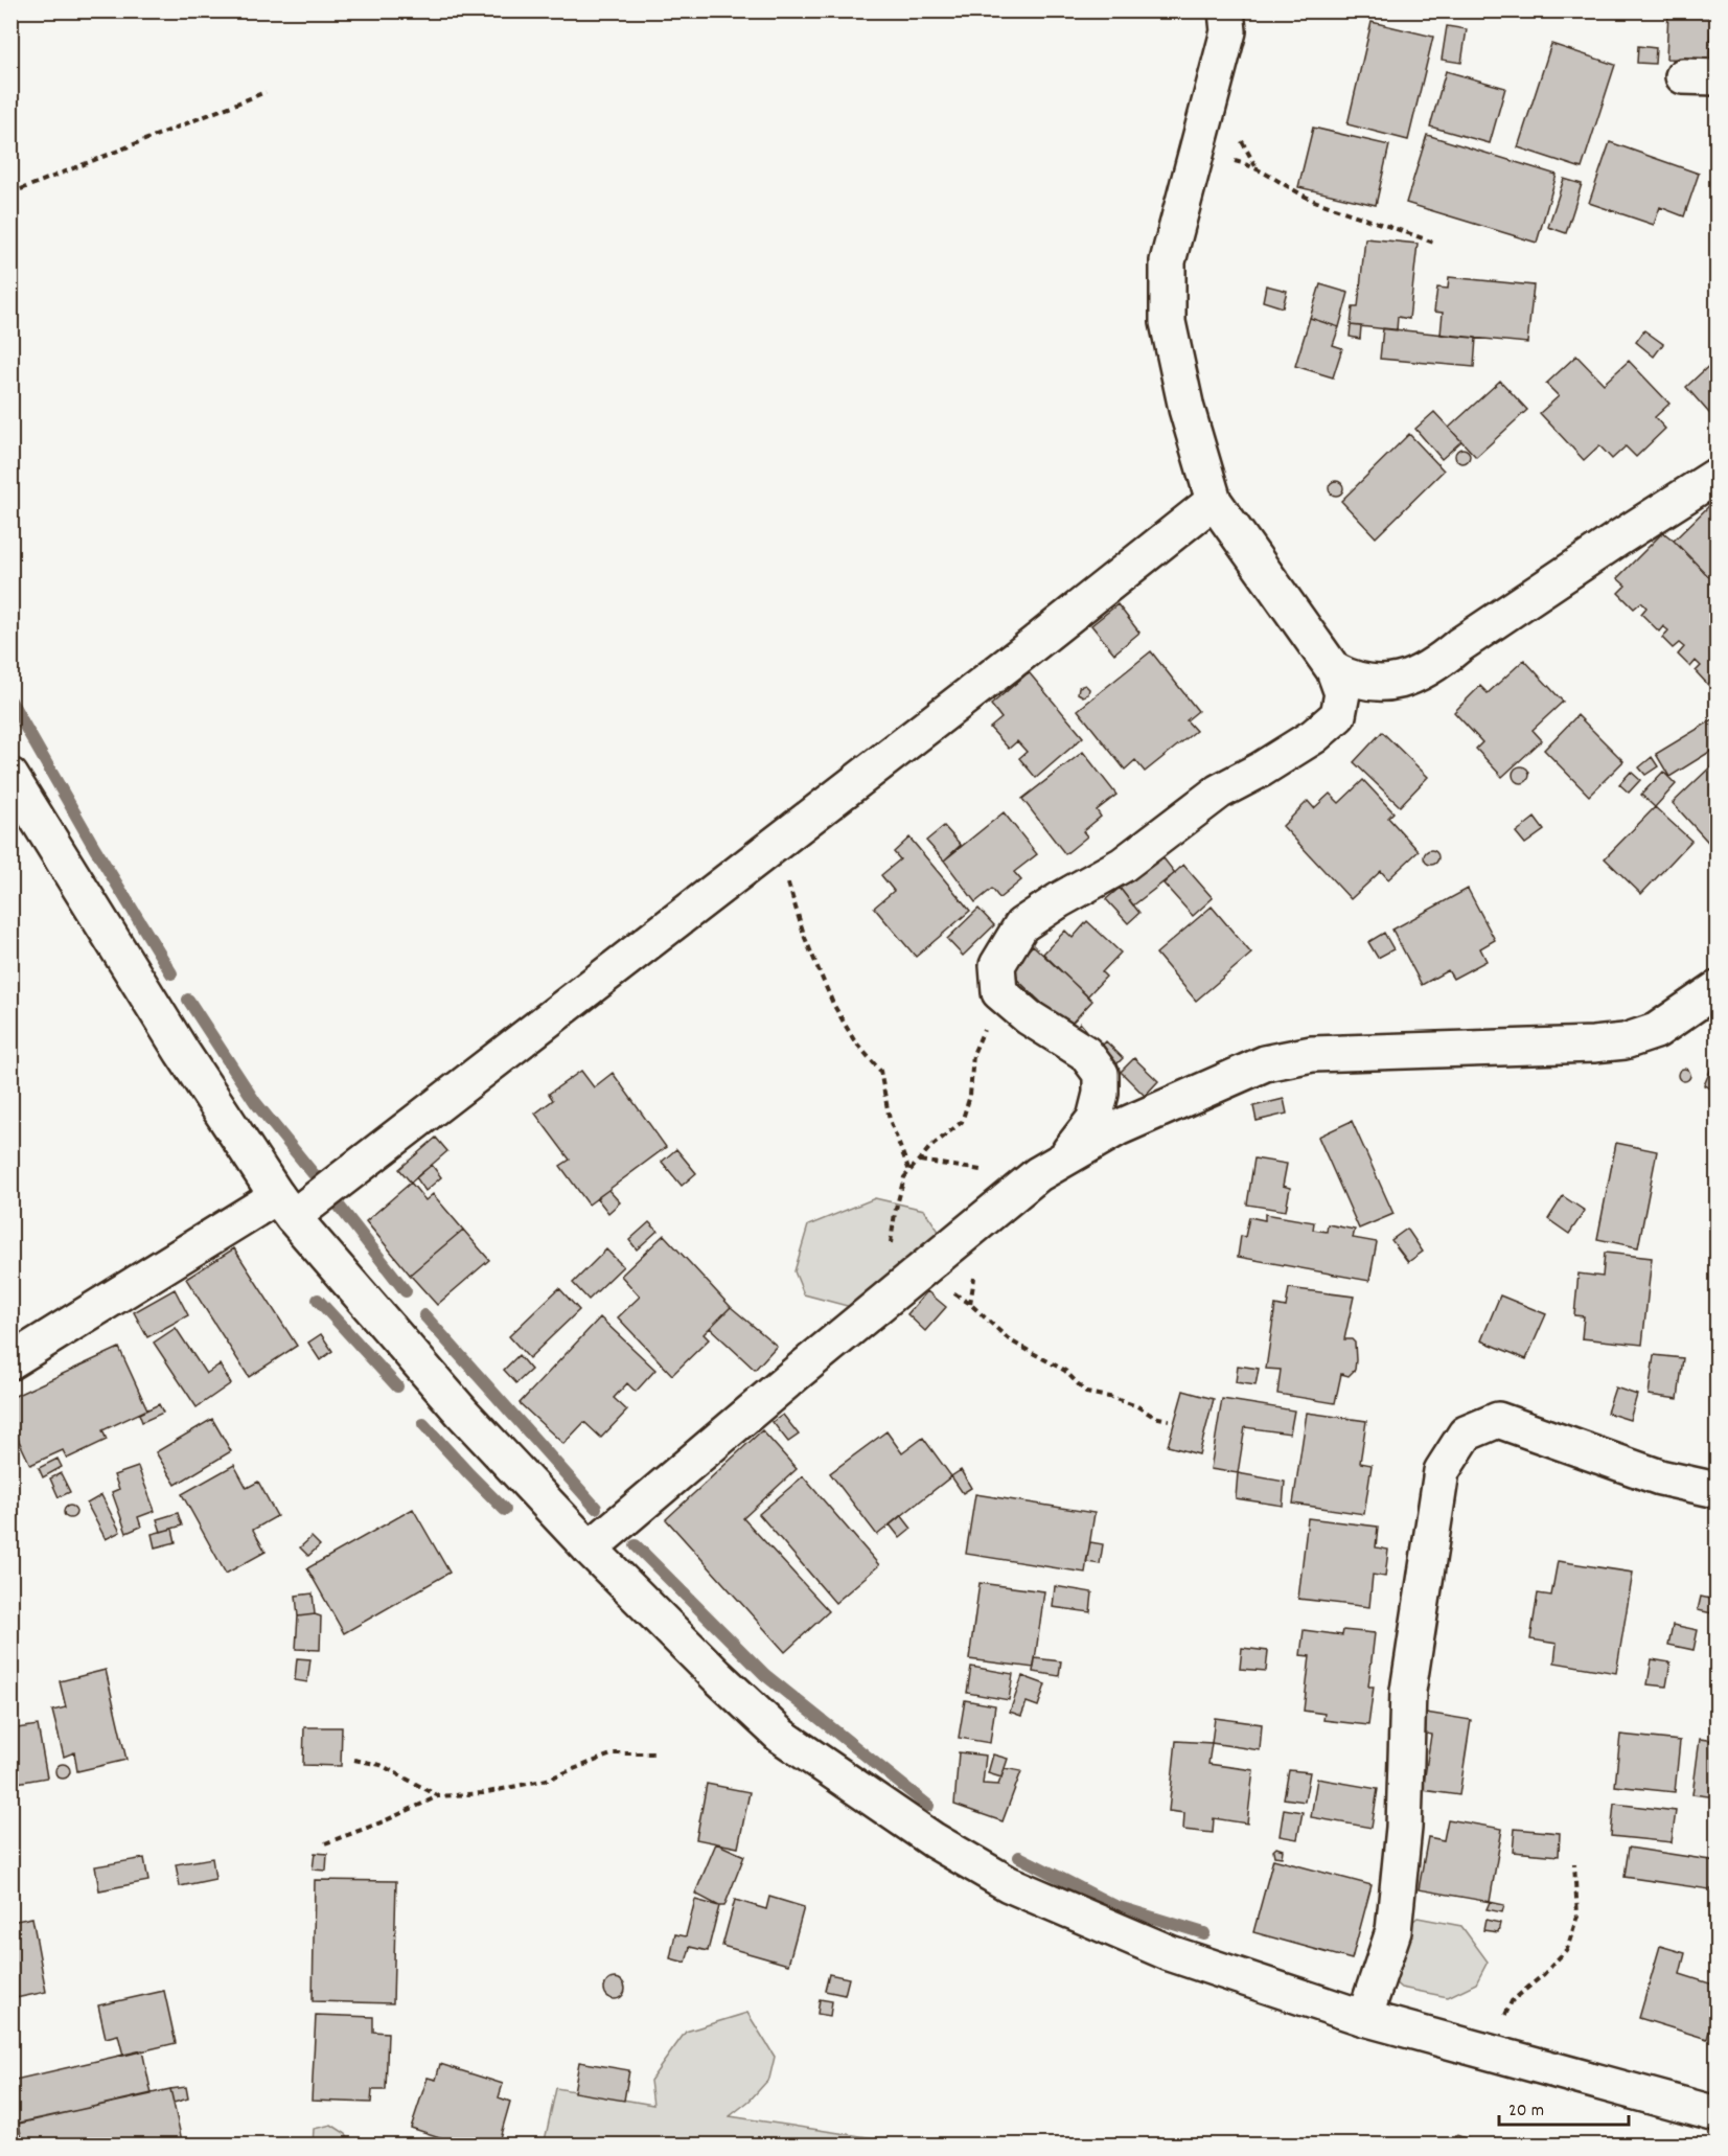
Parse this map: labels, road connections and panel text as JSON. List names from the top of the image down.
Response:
{
  "scale_bar": "20 m"
}
